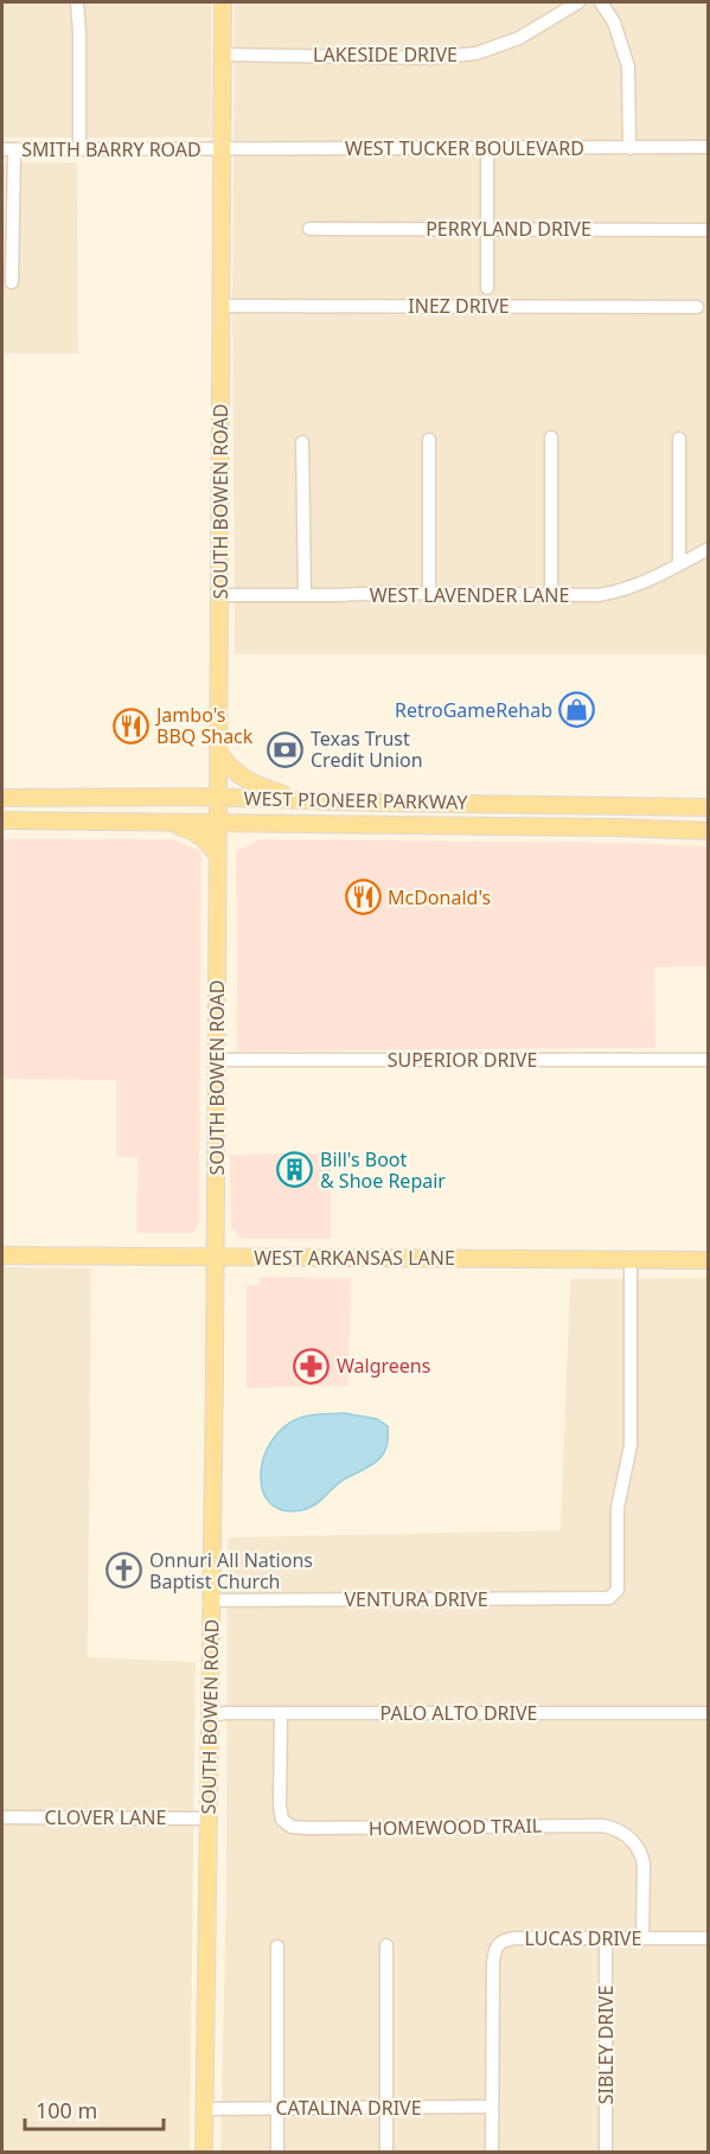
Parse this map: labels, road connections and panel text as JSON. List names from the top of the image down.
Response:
{
  "streets": {
    "main road": ["SOUTH BOWEN ROAD", "WEST PIONEER PARKWAY", "WEST ARKANSAS LANE"],
    "street": [
      "LAKESIDE DRIVE",
      "WEST TUCKER BOULEVARD",
      "SMITH BARRY ROAD",
      "PERRYLAND DRIVE",
      "INEZ DRIVE",
      "WEST LAVENDER LANE",
      "SUPERIOR DRIVE",
      "VENTURA DRIVE",
      "PALO ALTO DRIVE",
      "CLOVER LANE",
      "HOMEWOOD TRAIL",
      "LUCAS DRIVE",
      "SIBLEY DRIVE",
      "CATALINA DRIVE"
    ]
  },
  "crossings": [
    ["LAKESIDE DRIVE", "SOUTH BOWEN ROAD"],
    ["WEST TUCKER BOULEVARD", "SMITH BARRY ROAD"],
    ["WEST TUCKER BOULEVARD", "SOUTH BOWEN ROAD"],
    ["SMITH BARRY ROAD", "SOUTH BOWEN ROAD"],
    ["INEZ DRIVE", "SOUTH BOWEN ROAD"],
    ["SOUTH BOWEN ROAD", "WEST LAVENDER LANE"],
    ["SOUTH BOWEN ROAD", "WEST PIONEER PARKWAY"],
    ["SOUTH BOWEN ROAD", "SUPERIOR DRIVE"],
    ["SOUTH BOWEN ROAD", "WEST ARKANSAS LANE"],
    ["SOUTH BOWEN ROAD", "VENTURA DRIVE"],
    ["SOUTH BOWEN ROAD", "PALO ALTO DRIVE"],
    ["SOUTH BOWEN ROAD", "CLOVER LANE"],
    ["SOUTH BOWEN ROAD", "CATALINA DRIVE"],
    ["WEST ARKANSAS LANE", "VENTURA DRIVE"],
    ["PALO ALTO DRIVE", "HOMEWOOD TRAIL"],
    ["HOMEWOOD TRAIL", "LUCAS DRIVE"],
    ["LUCAS DRIVE", "SIBLEY DRIVE"],
    ["LUCAS DRIVE", "CATALINA DRIVE"]
  ],
  "places": {
    "shop": ["RetroGameRehab"],
    "restaurant": ["Jambo's BBQ Shack", "McDonald's"],
    "bank": ["Texas Trust Credit Union"],
    "building": ["Bill's Boot & Shoe Repair"],
    "pharmacy": ["Walgreens"],
    "church": ["Onnuri All Nations Baptist Church"]
  },
  "scale_bar": "100 m"
}
